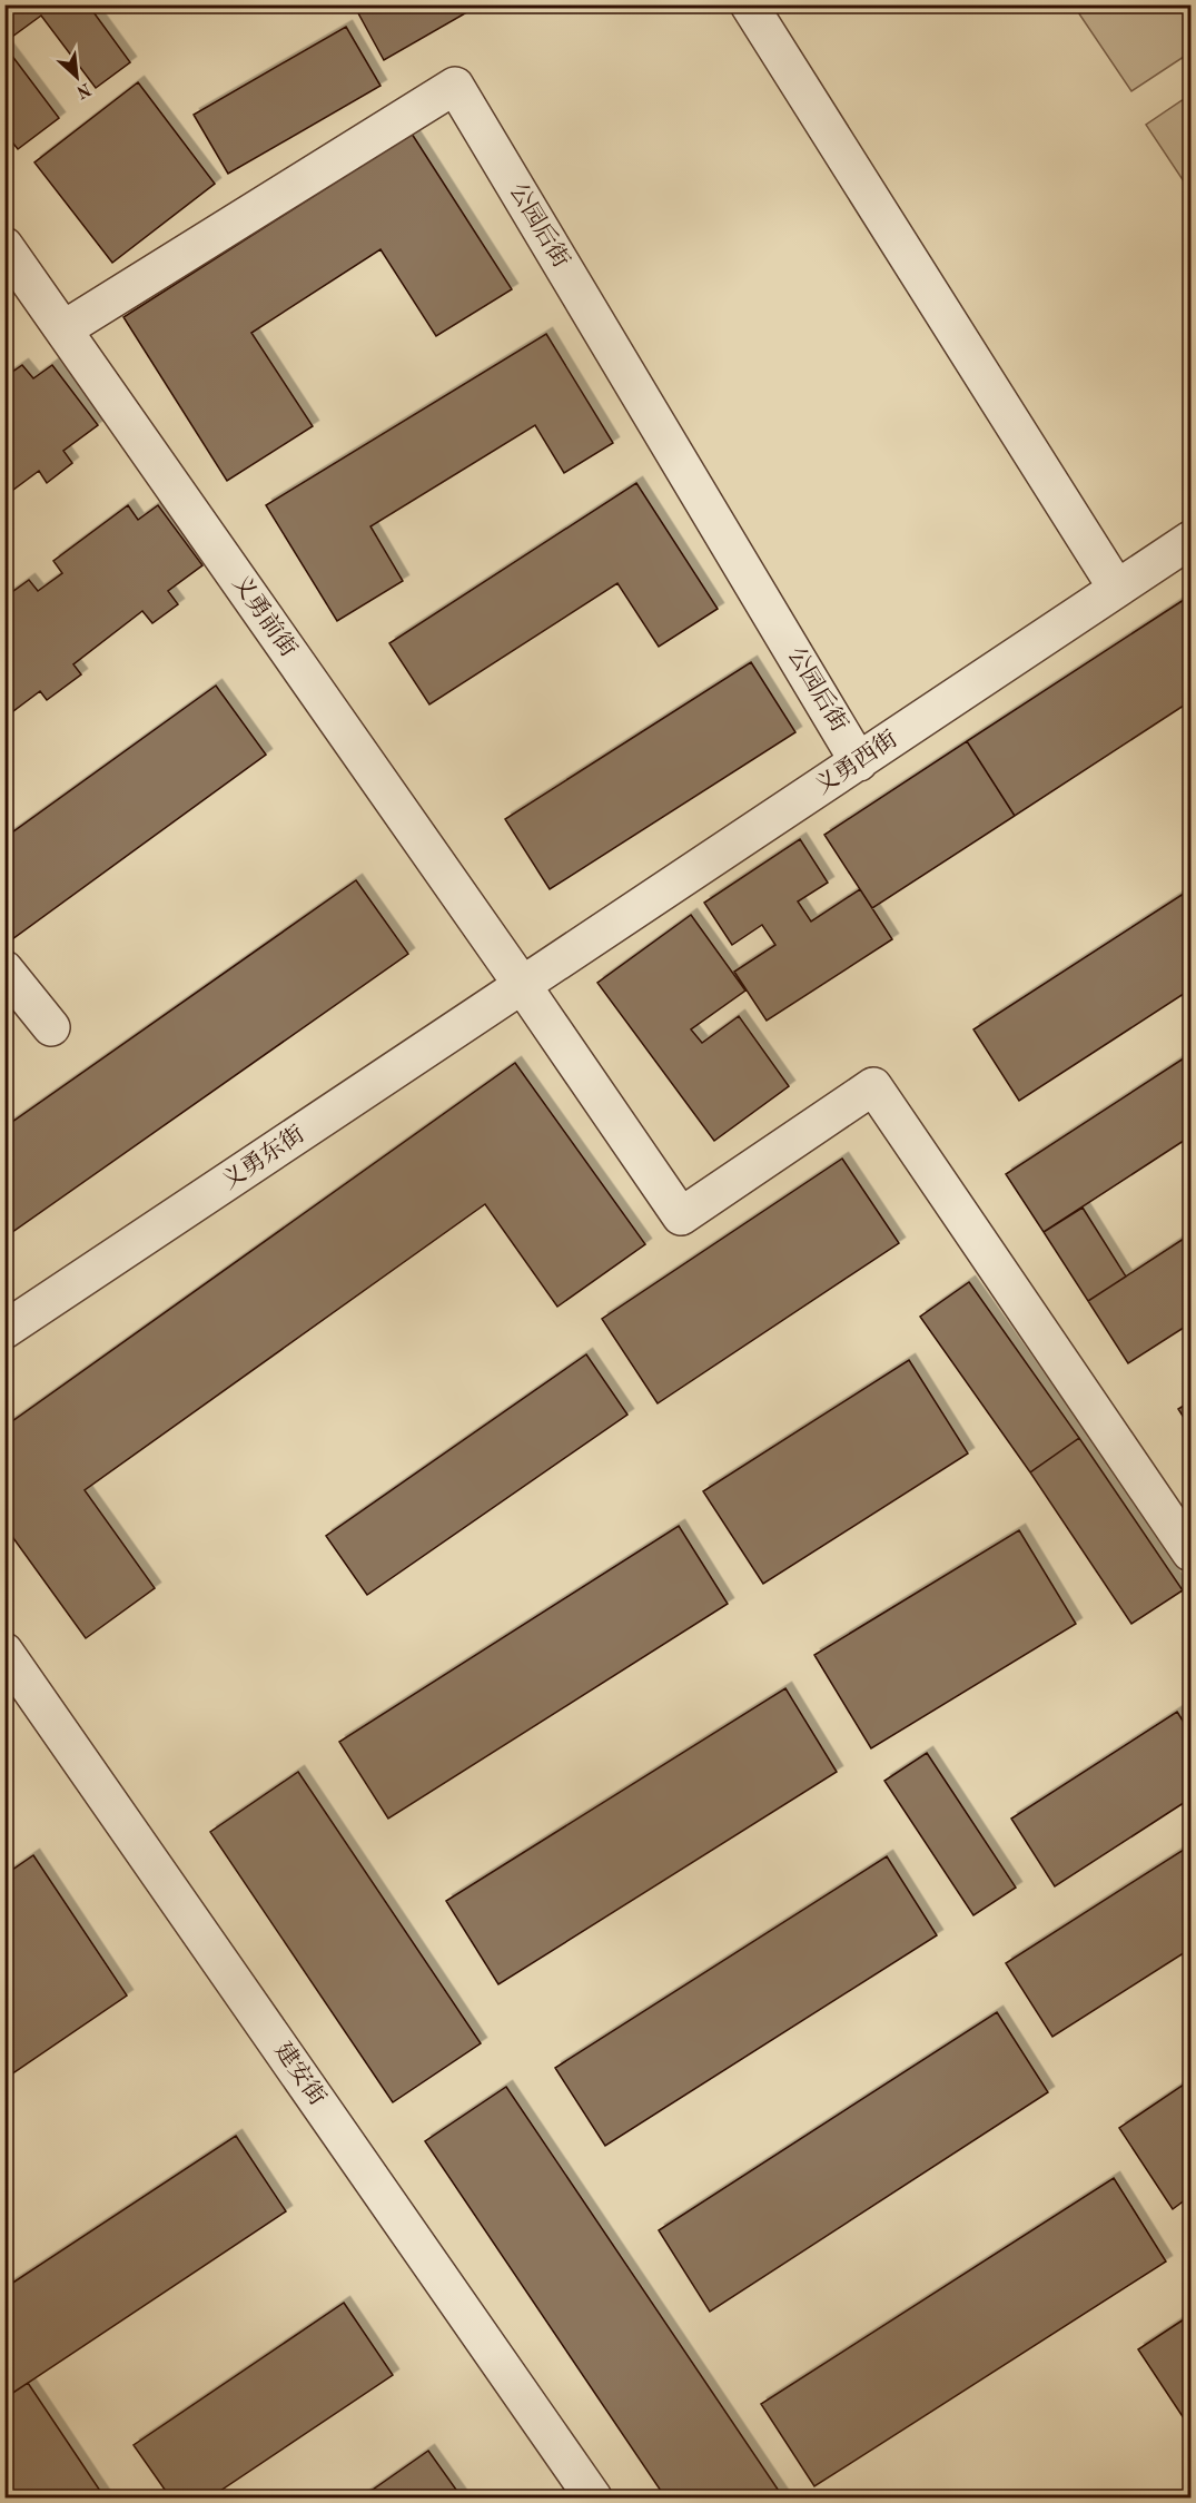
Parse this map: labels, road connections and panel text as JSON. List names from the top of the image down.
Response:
{
  "streets": {
    "street": [
      "公园后街",
      "义勇前街",
      "义勇西街",
      "义勇东街",
      "建安街"
    ]
  },
  "crossings": [
    ["公园后街", "义勇前街"],
    ["公园后街", "义勇西街"],
    ["义勇前街", "义勇西街"],
    ["义勇前街", "义勇东街"],
    ["义勇西街", "义勇东街"]
  ],
  "north": "bottom right"
}
